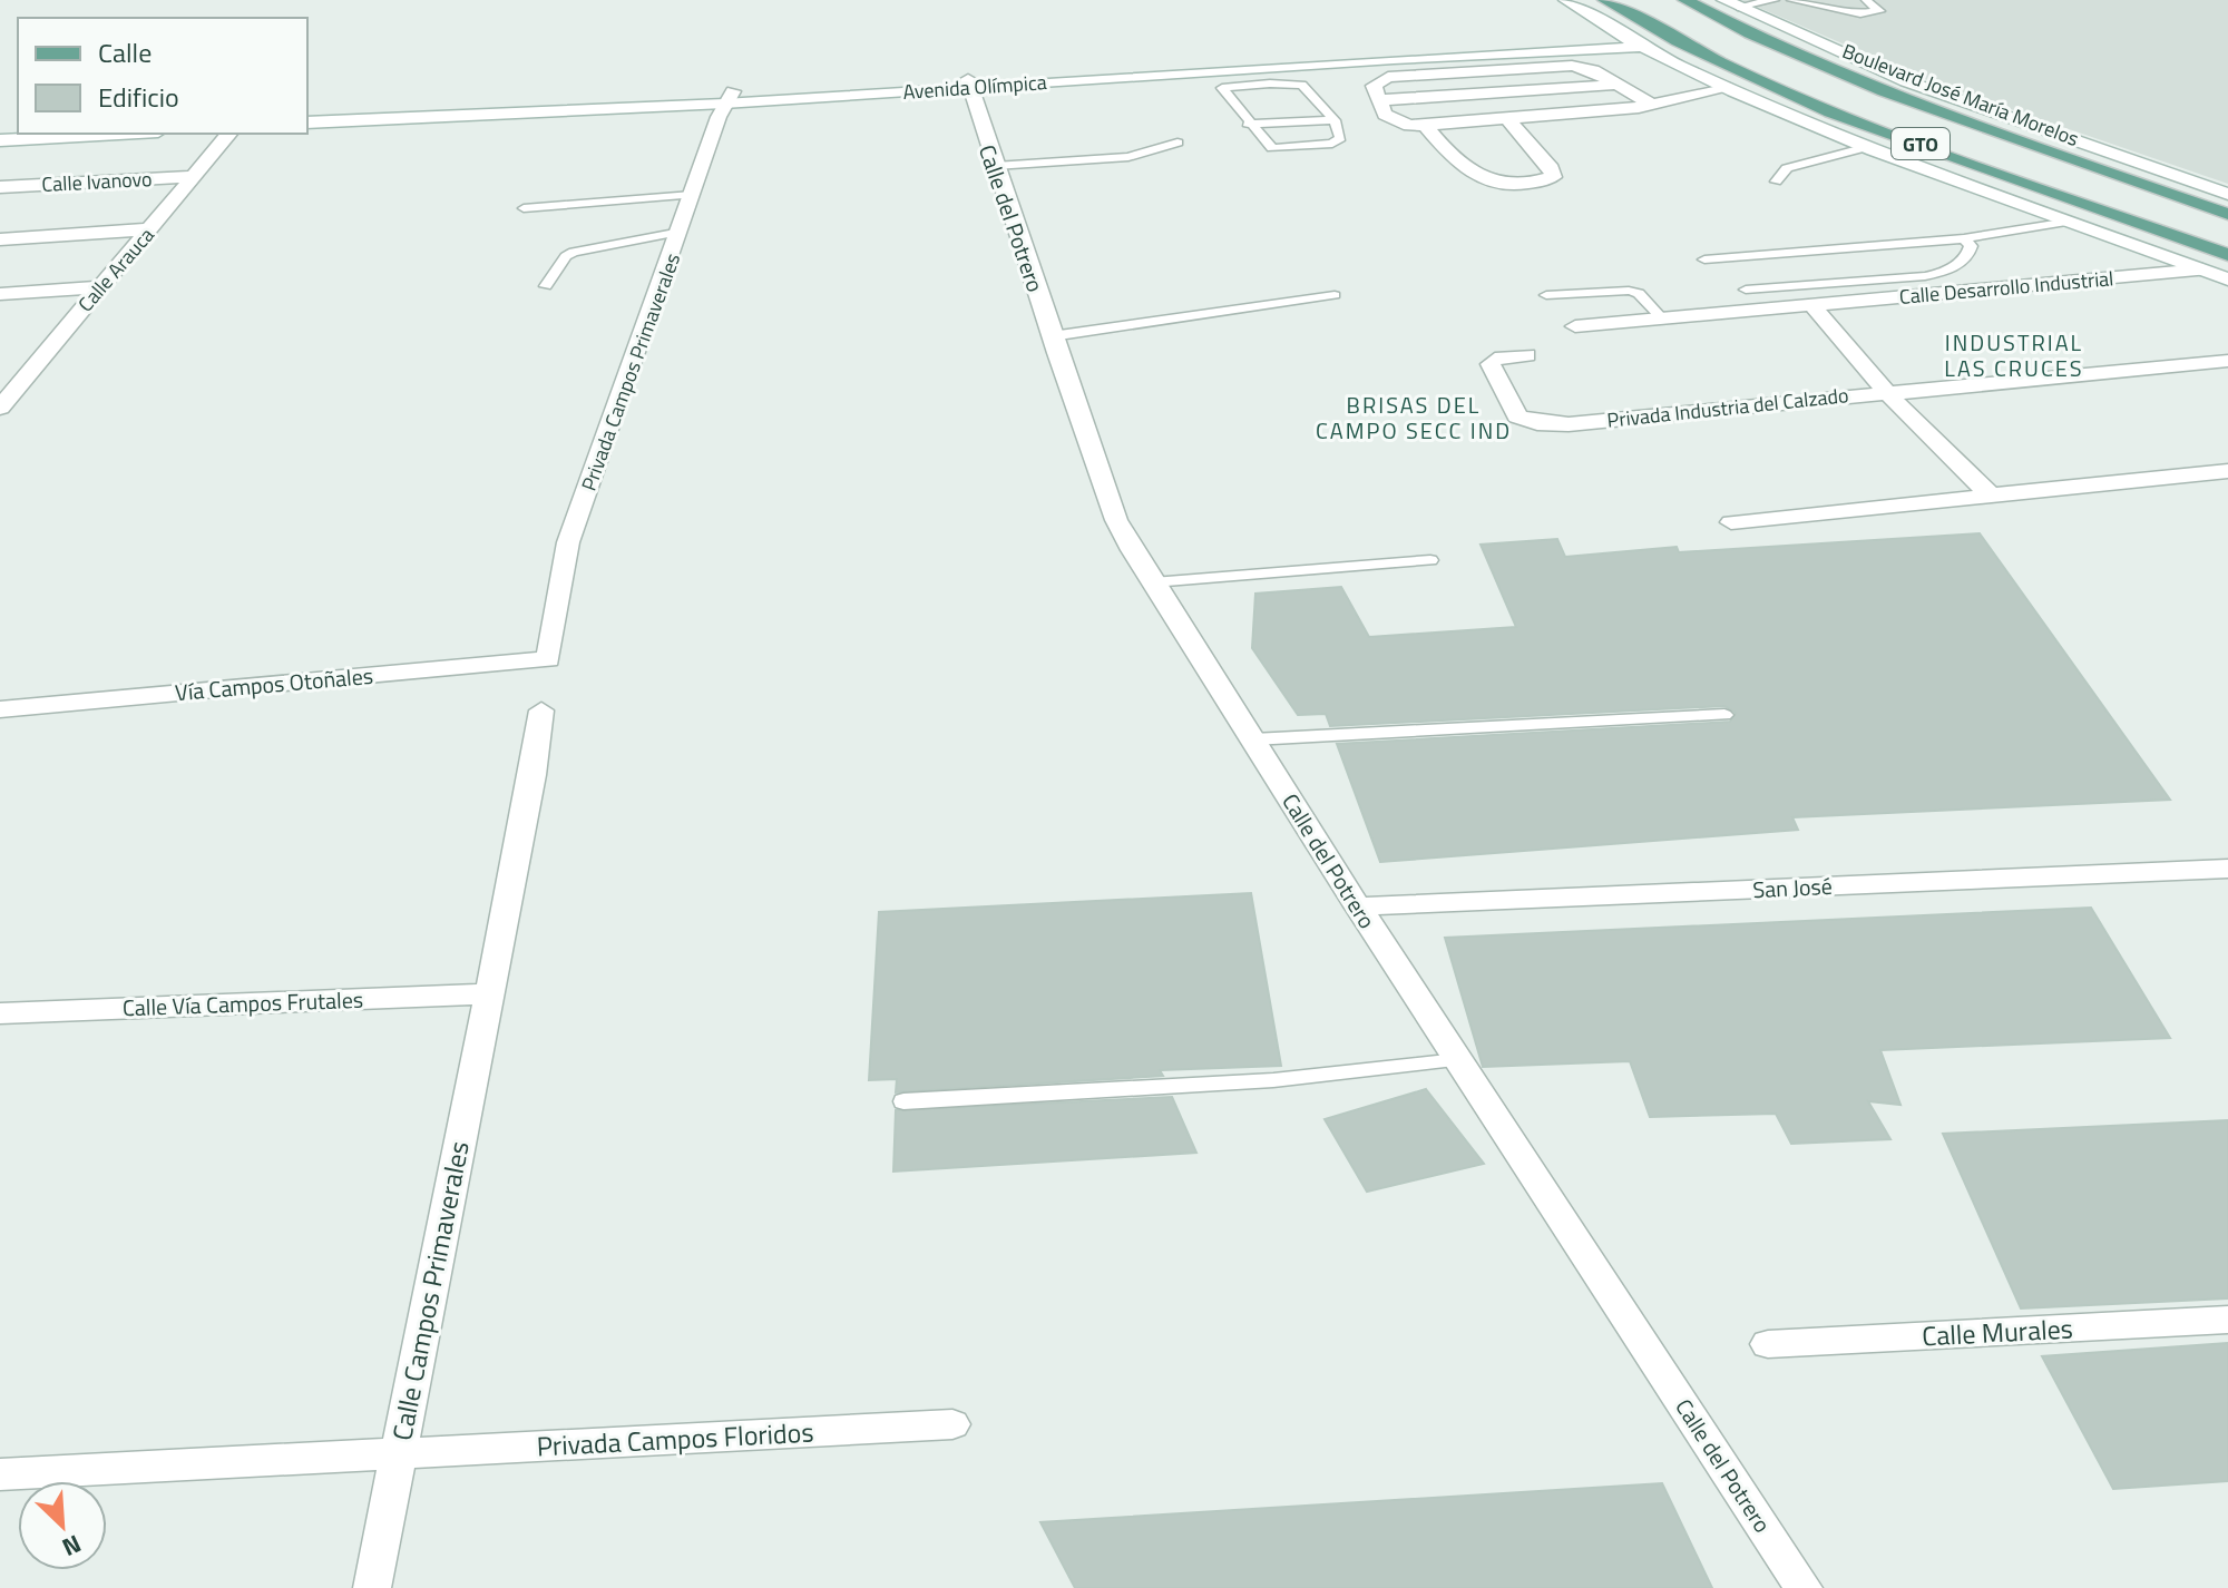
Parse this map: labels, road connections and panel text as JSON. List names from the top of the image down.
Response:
{
  "streets": {
    "main road": ["Boulevard José María Morelos", "GTO"],
    "street": [
      "Avenida Olímpica",
      "Calle Ivanovo",
      "Calle del Potrero",
      "Calle Arauca",
      "Calle Desarrollo Industrial",
      "Privada Campos Primaverales",
      "Privada Industria del Calzado",
      "Vía Campos Otoñales",
      "San José",
      "Calle Vía Campos Frutales",
      "Calle Campos Primaverales",
      "Calle Murales",
      "Privada Campos Floridos"
    ]
  },
  "crossings": [
    ["Avenida Olímpica", "Calle del Potrero"],
    ["Avenida Olímpica", "Privada Campos Primaverales"],
    ["Calle Ivanovo", "Calle Arauca"],
    ["Calle del Potrero", "San José"],
    ["Privada Campos Primaverales", "Vía Campos Otoñales"],
    ["Calle Vía Campos Frutales", "Calle Campos Primaverales"],
    ["Calle Campos Primaverales", "Privada Campos Floridos"]
  ],
  "districts": ["INDUSTRIAL LAS CRUCES", "BRISAS DEL CAMPO SECC IND"],
  "legend": ["Calle", "Edificio"],
  "north": "bottom right"
}
